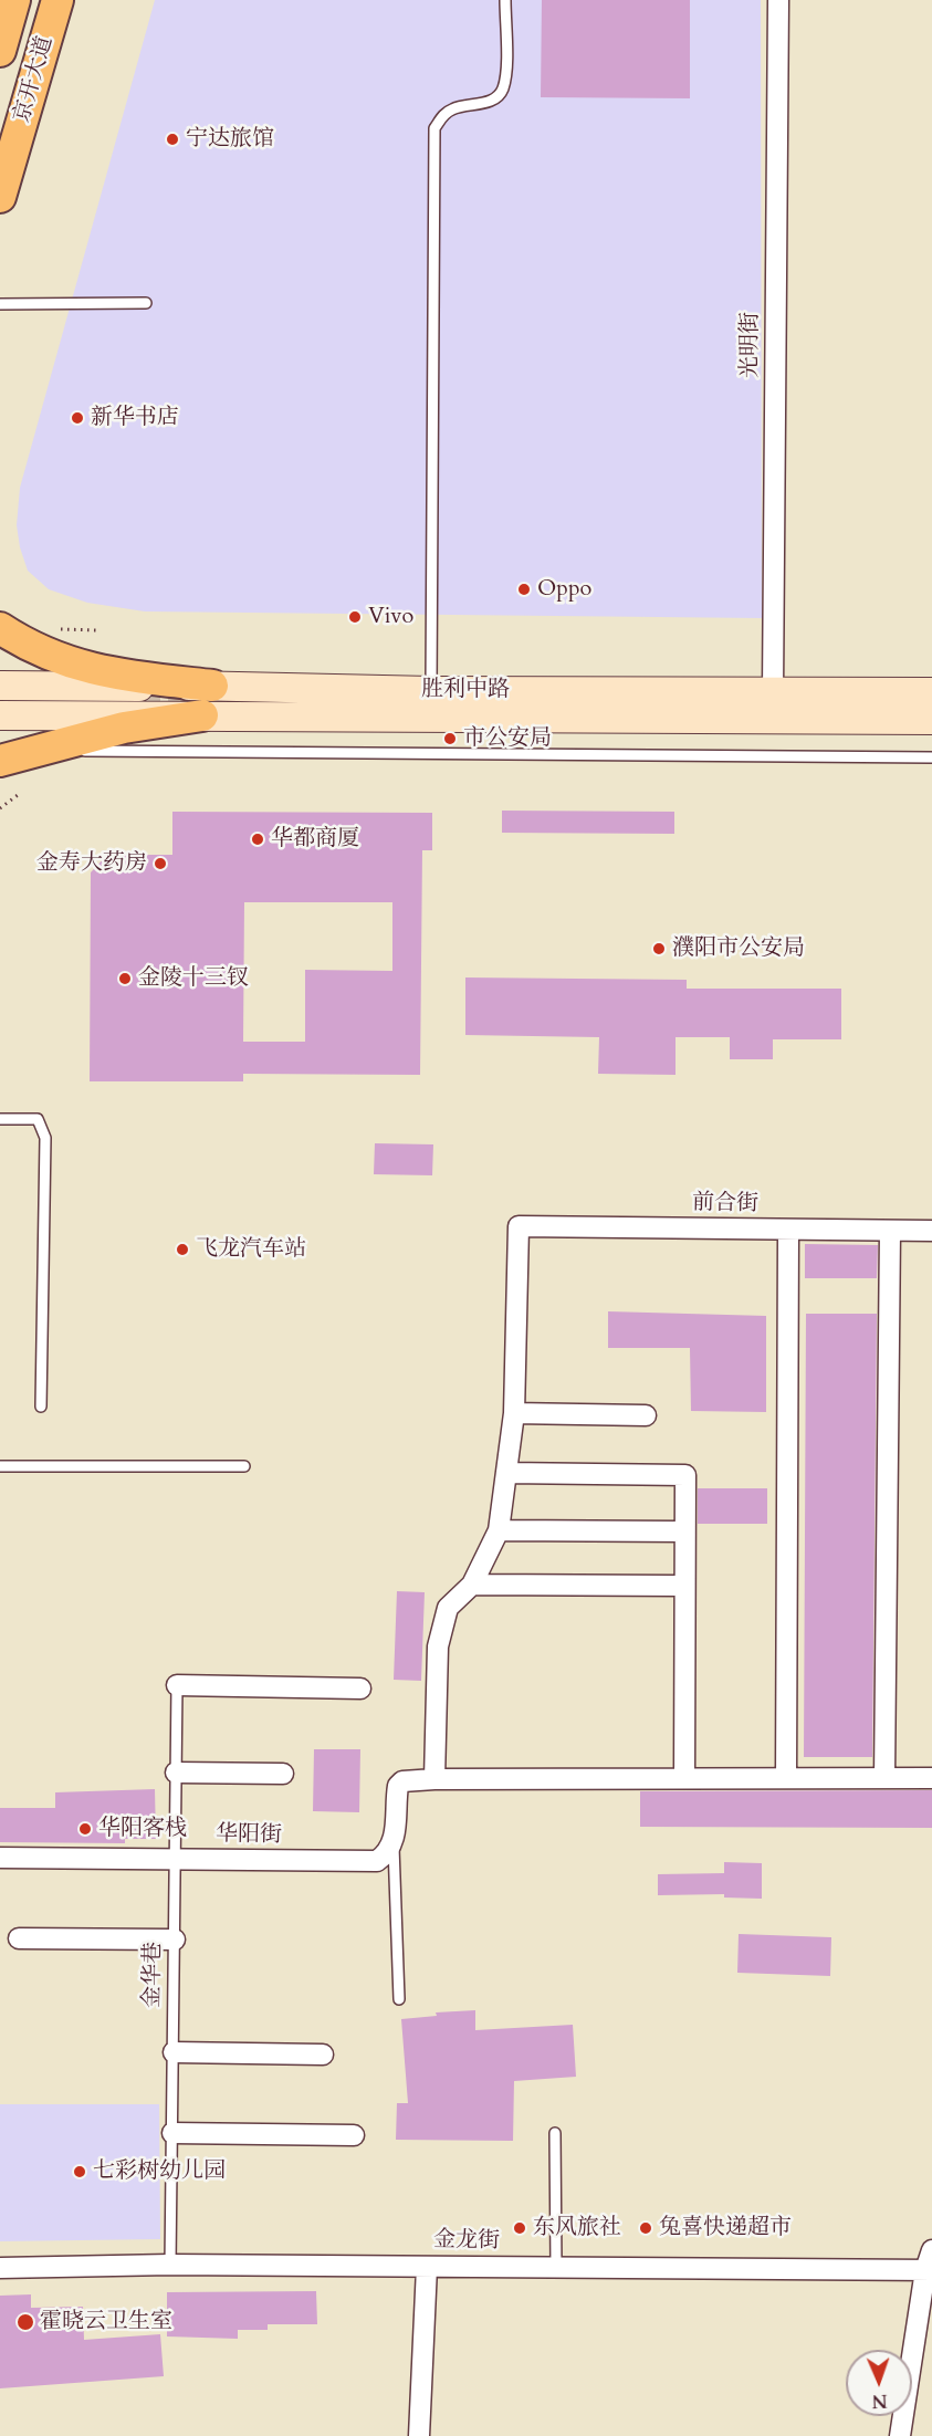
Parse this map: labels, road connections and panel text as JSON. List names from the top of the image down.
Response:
{
  "streets": {
    "main road": ["京开大道", "胜利中路"],
    "street": [
      "光明街",
      "前合街",
      "华阳街",
      "金龙街"
    ],
    "lane": ["金华巷"]
  },
  "crossings": [
    ["光明街", "胜利中路"],
    ["华阳街", "金华巷"],
    ["金华巷", "金龙街"]
  ],
  "places": [
    "宁达旅馆",
    "新华书店",
    "Oppo",
    "Vivo",
    "市公安局",
    "华都商厦",
    "金寿大药房",
    "濮阳市公安局",
    "金陵十三钗",
    "飞龙汽车站",
    "华阳客栈",
    "七彩树幼儿园",
    "东风旅社",
    "兔喜快递超市",
    "霍晓云卫生室"
  ],
  "north": "bottom"
}
